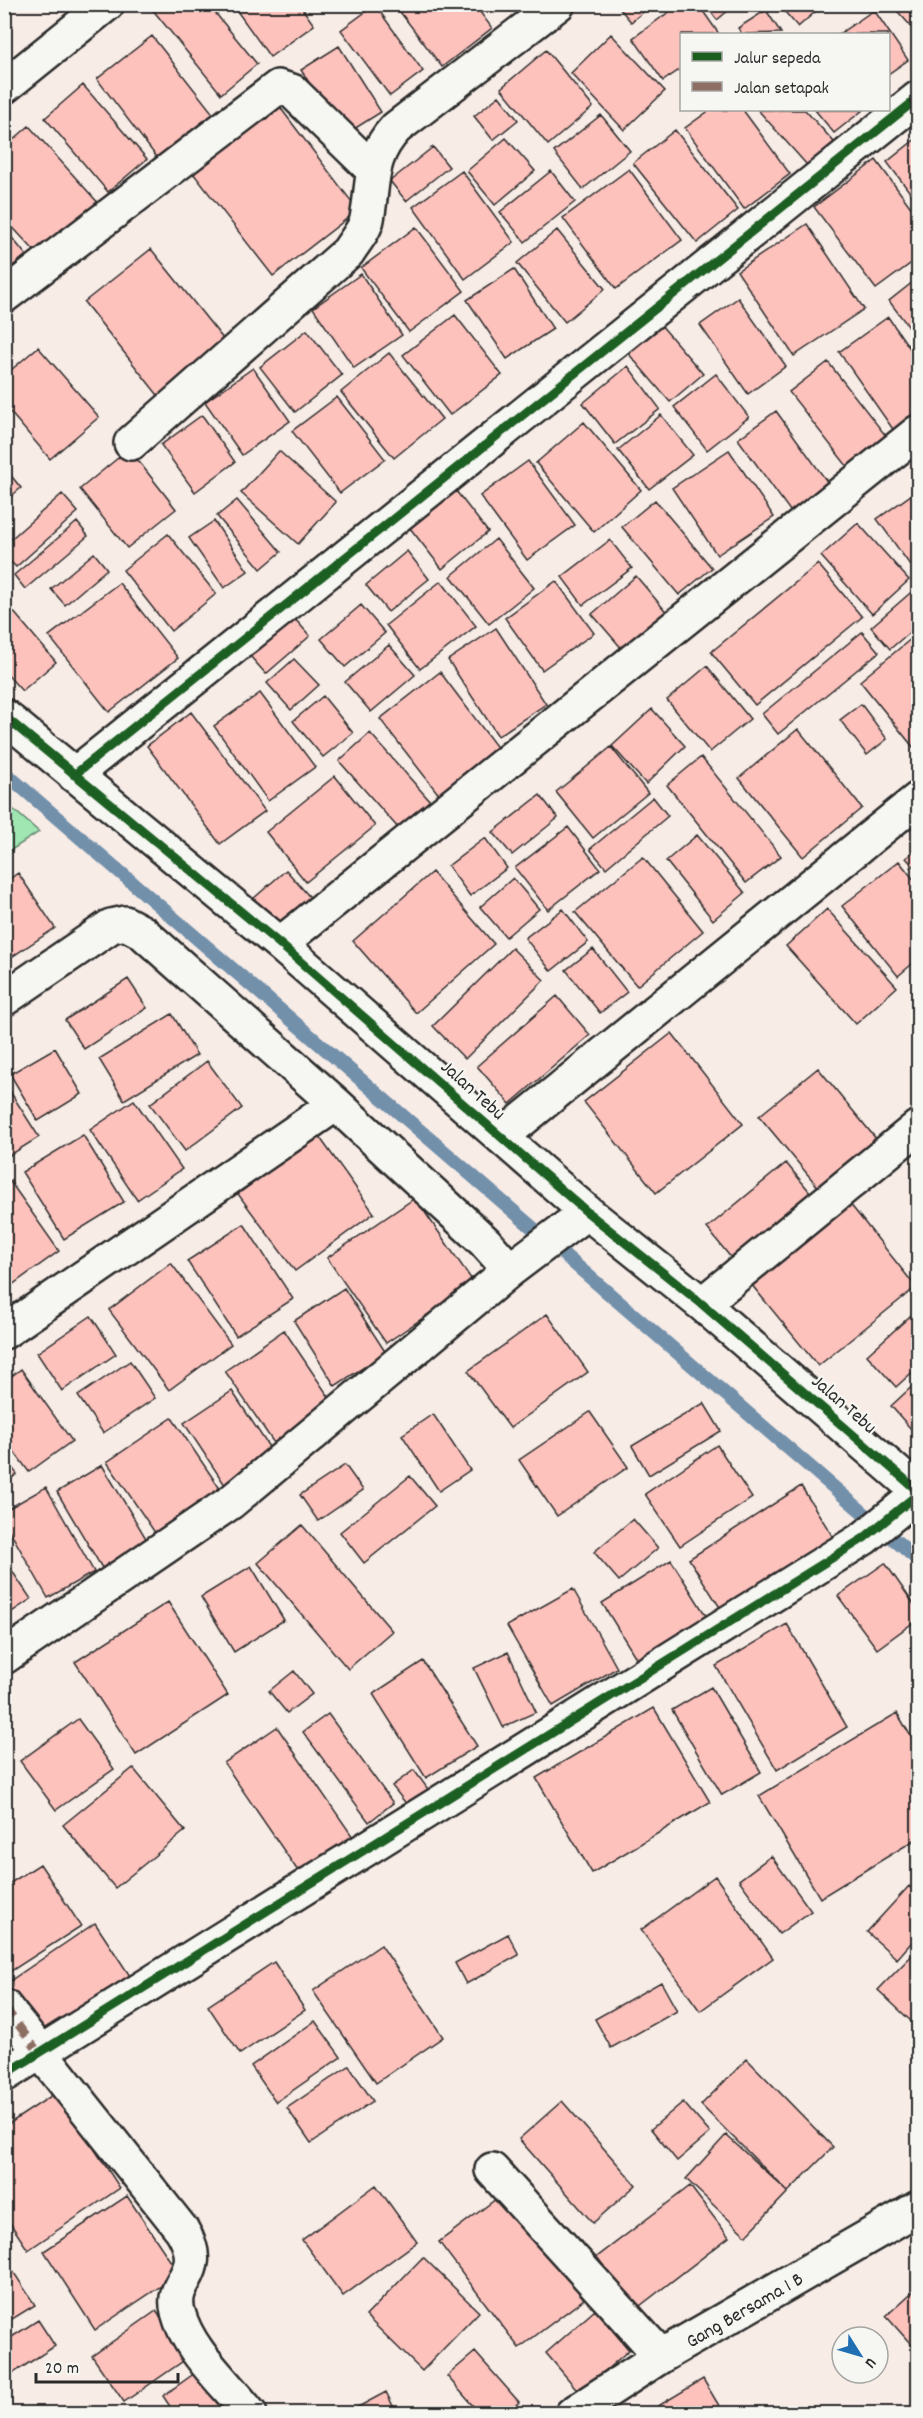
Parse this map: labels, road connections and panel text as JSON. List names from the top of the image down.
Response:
{
  "streets": {
    "street": ["Jalan Tebu", "Gang Bersama 1 B"]
  },
  "legend": ["Jalur sepeda", "Jalan setapak"],
  "scale_bar": "20 m",
  "north": "bottom right"
}
